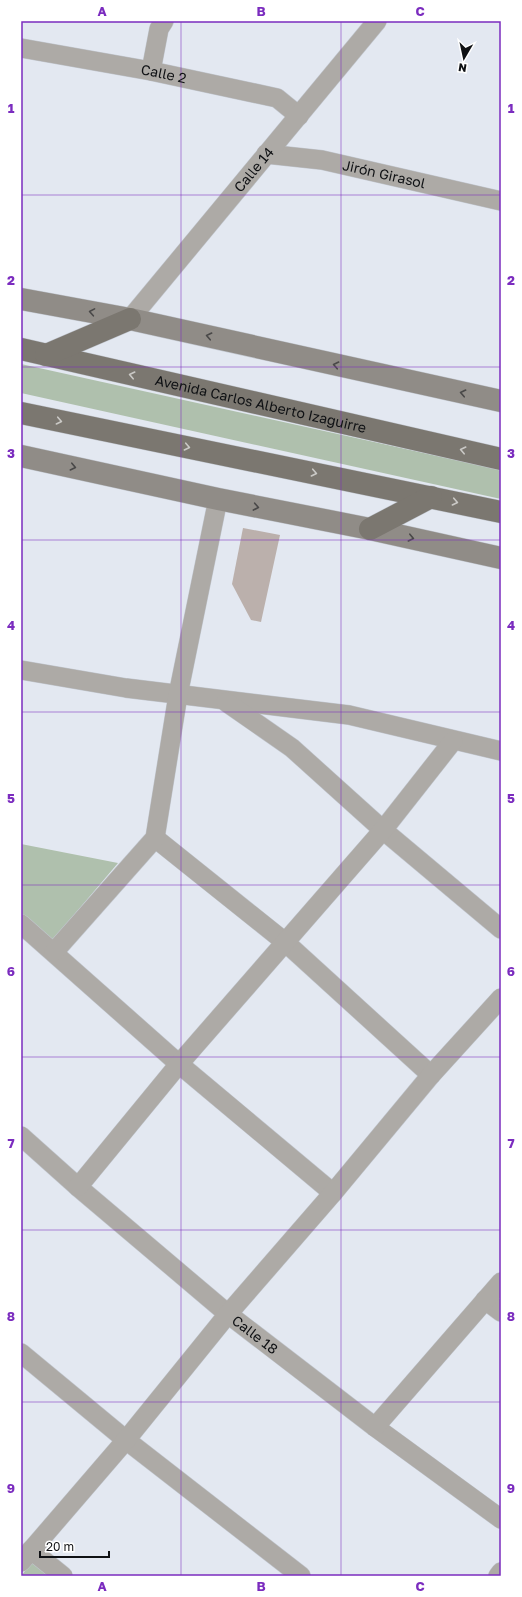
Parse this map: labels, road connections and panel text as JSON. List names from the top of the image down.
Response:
{
  "streets": {
    "main road": ["Avenida Carlos Alberto Izaguirre"],
    "street": [
      "Calle 2",
      "Calle 14",
      "Jirón Girasol",
      "Calle 18"
    ]
  },
  "crossings": [
    ["Calle 2", "Calle 14"],
    ["Calle 14", "Jirón Girasol"]
  ],
  "scale_bar": "20 m",
  "north": "bottom",
  "grid": {
    "columns": ["A", "B", "C"],
    "rows": [
      "1",
      "2",
      "3",
      "4",
      "5",
      "6",
      "7",
      "8",
      "9"
    ]
  }
}
